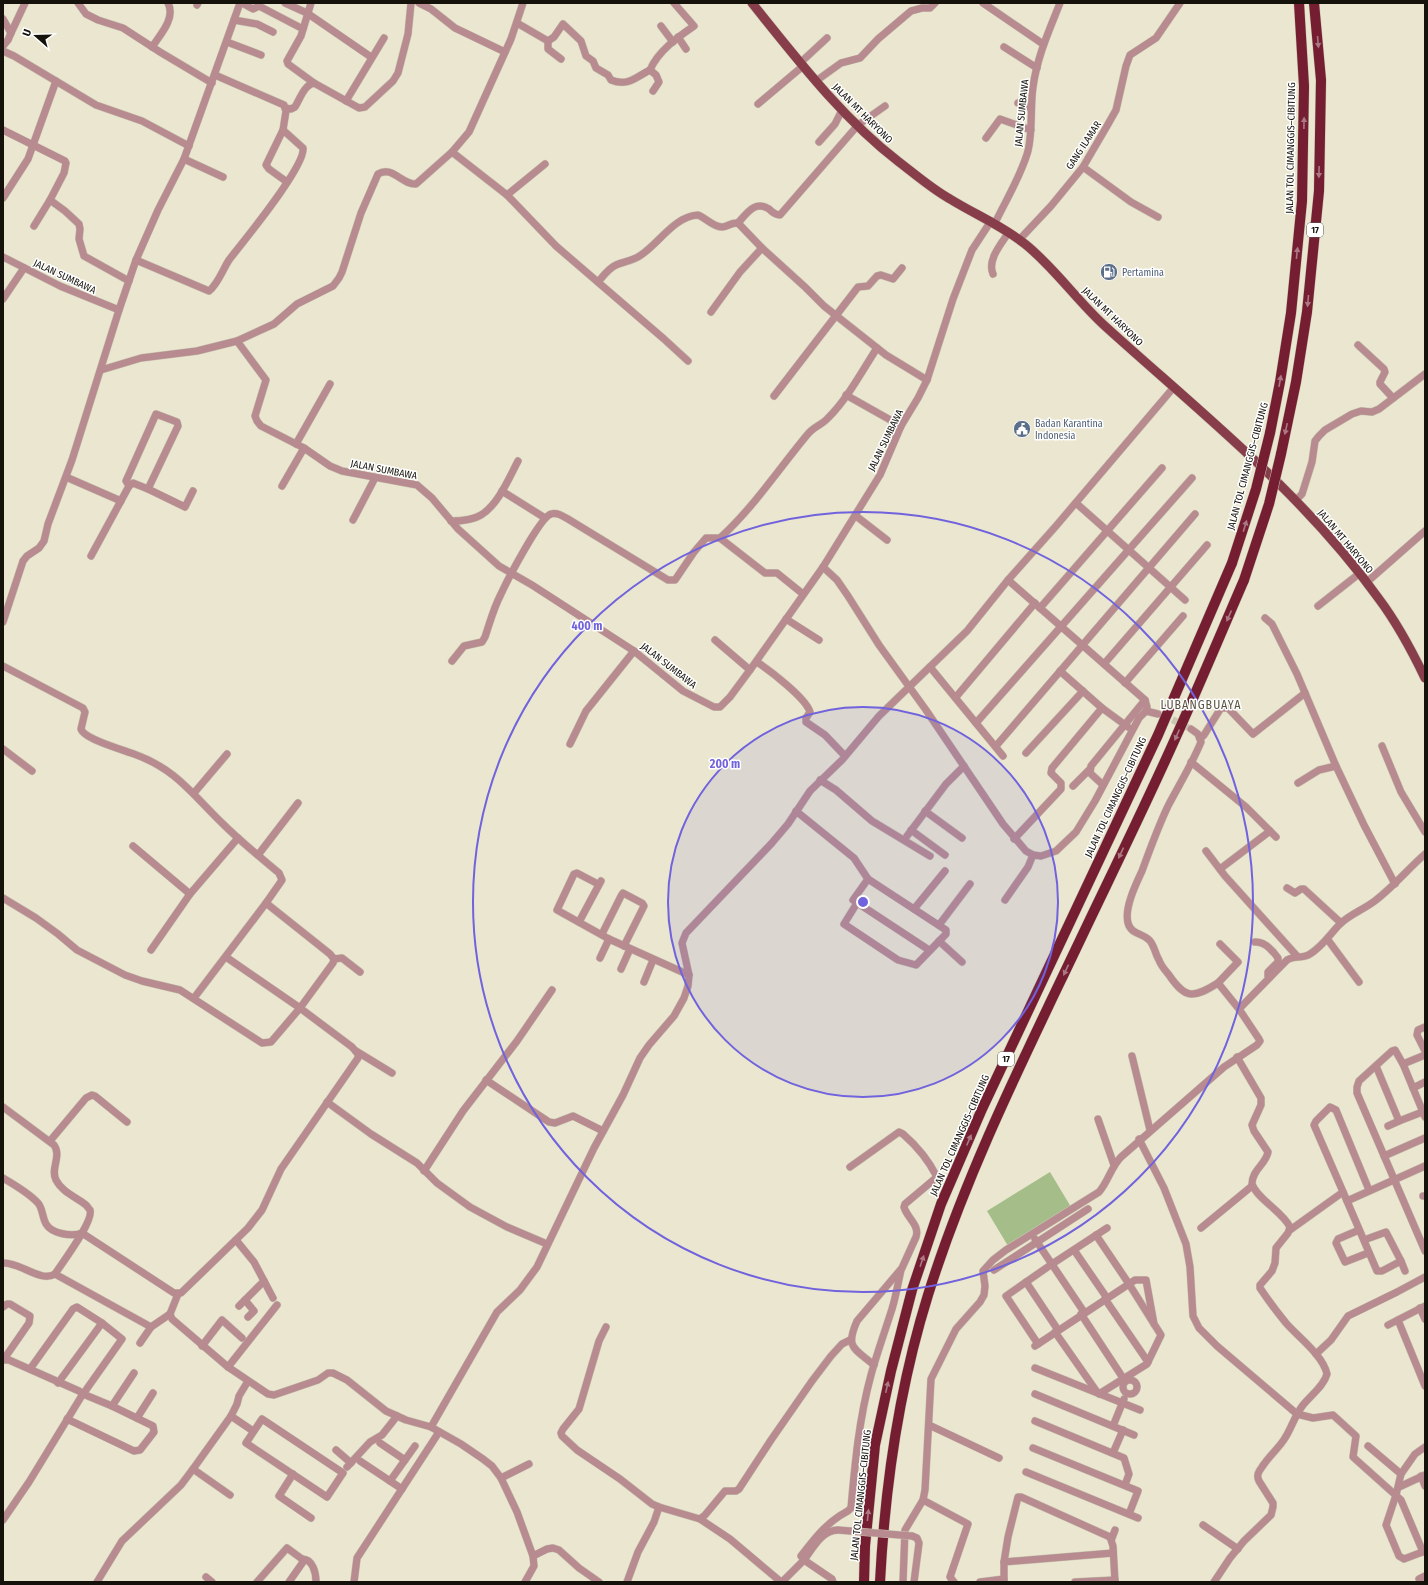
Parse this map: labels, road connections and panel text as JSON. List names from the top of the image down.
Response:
{
  "streets": {
    "highway": ["JALAN TOL CIMANGGIS–CIBITUNG", "17"],
    "main road": ["JALAN MT HARYONO"],
    "street": ["JALAN SUMBAWA", "GANG ILAMAR"]
  },
  "crossings": [
    ["JALAN MT HARYONO", "JALAN SUMBAWA"],
    ["JALAN MT HARYONO", "GANG ILAMAR"]
  ],
  "districts": ["LUBANGBUAYA"],
  "places": {
    "fuel station": ["Pertamina"],
    "public building": ["Badan Karantina Indonesia"]
  },
  "north": "left",
  "rings": ["400 m", "200 m"]
}
